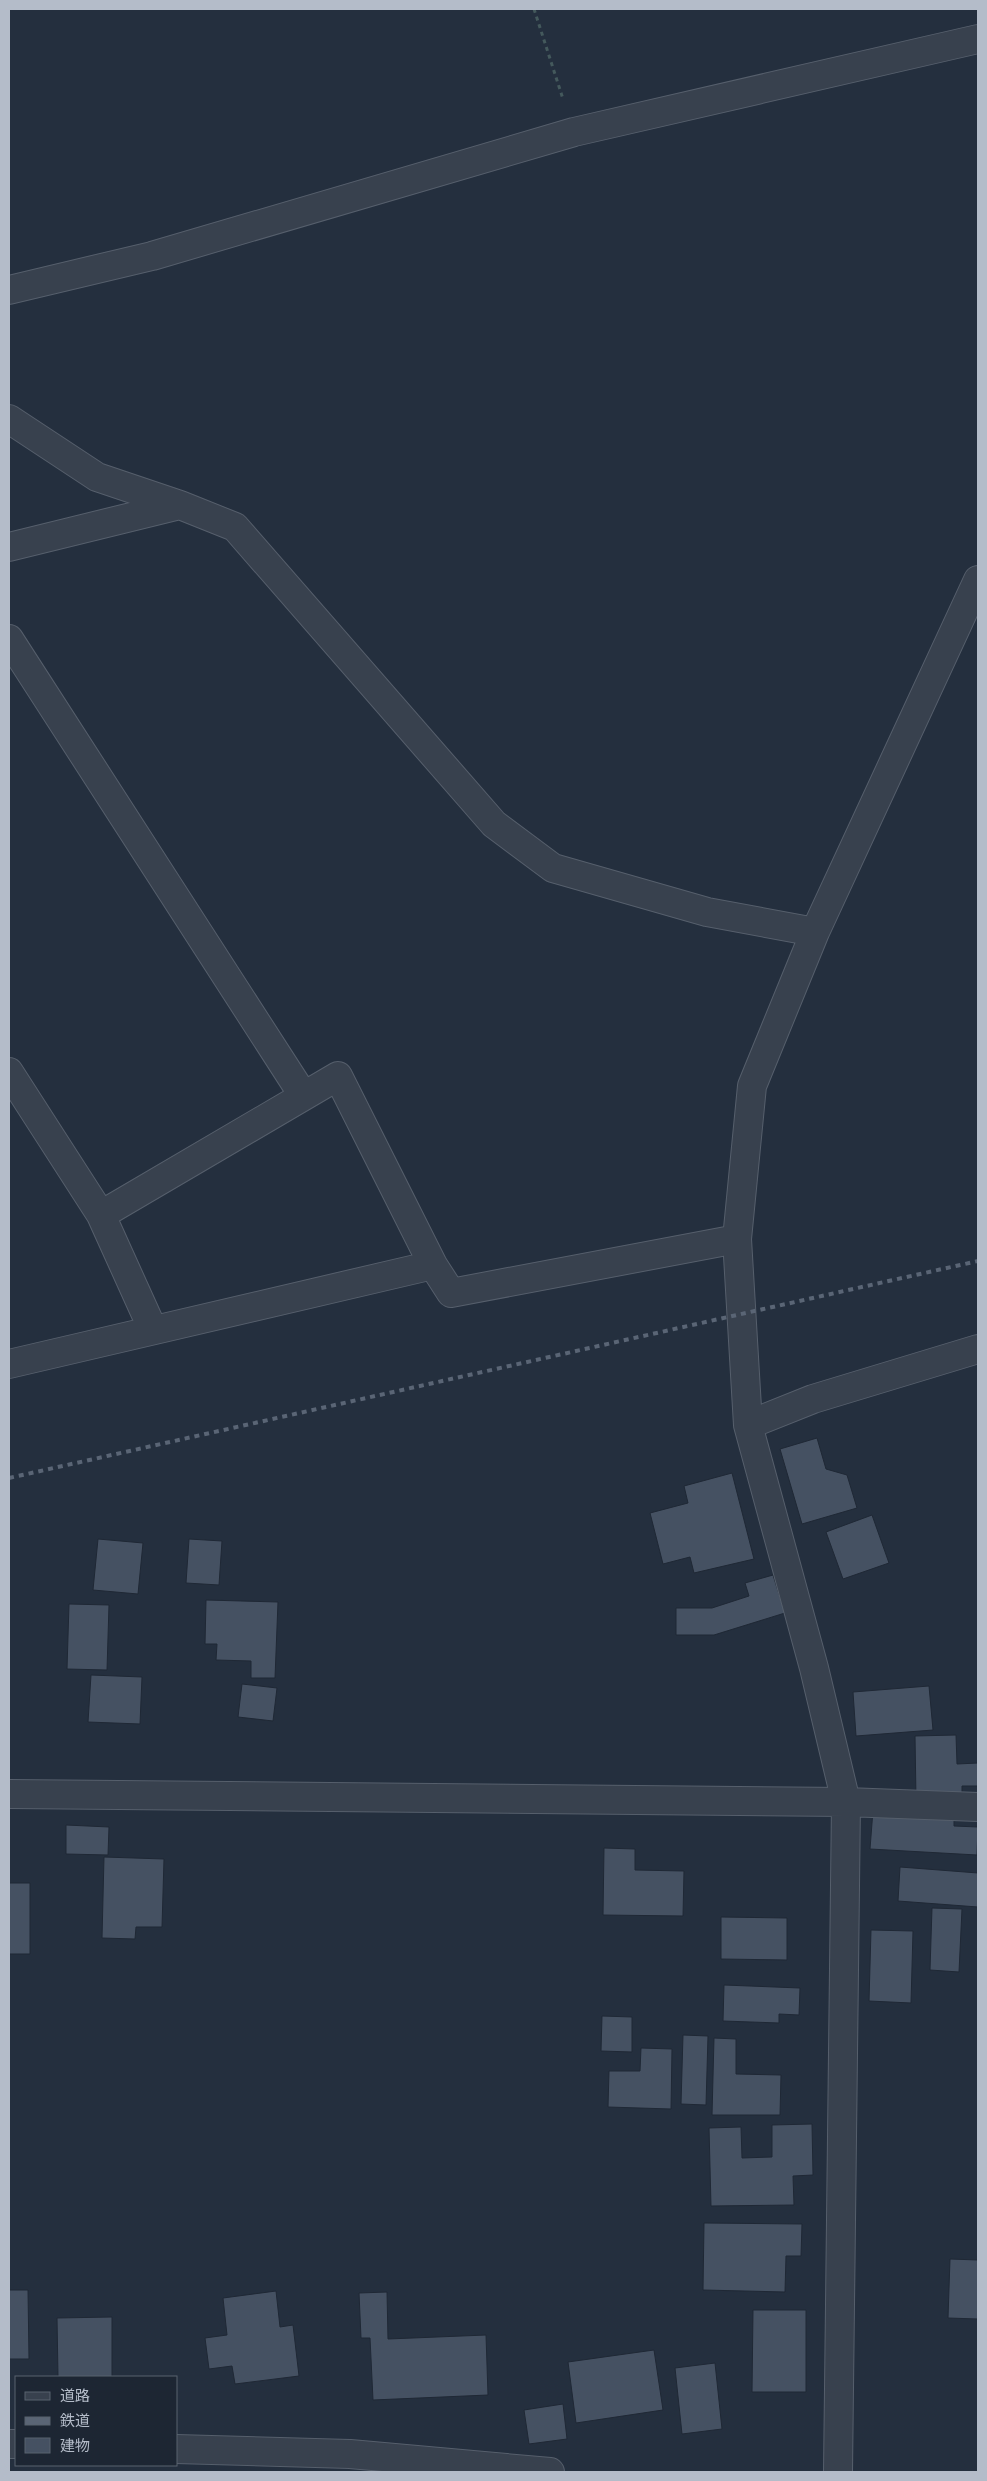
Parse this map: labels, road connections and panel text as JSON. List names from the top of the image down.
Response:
{
  "legend": ["道路", "鉄道", "建物"]
}
